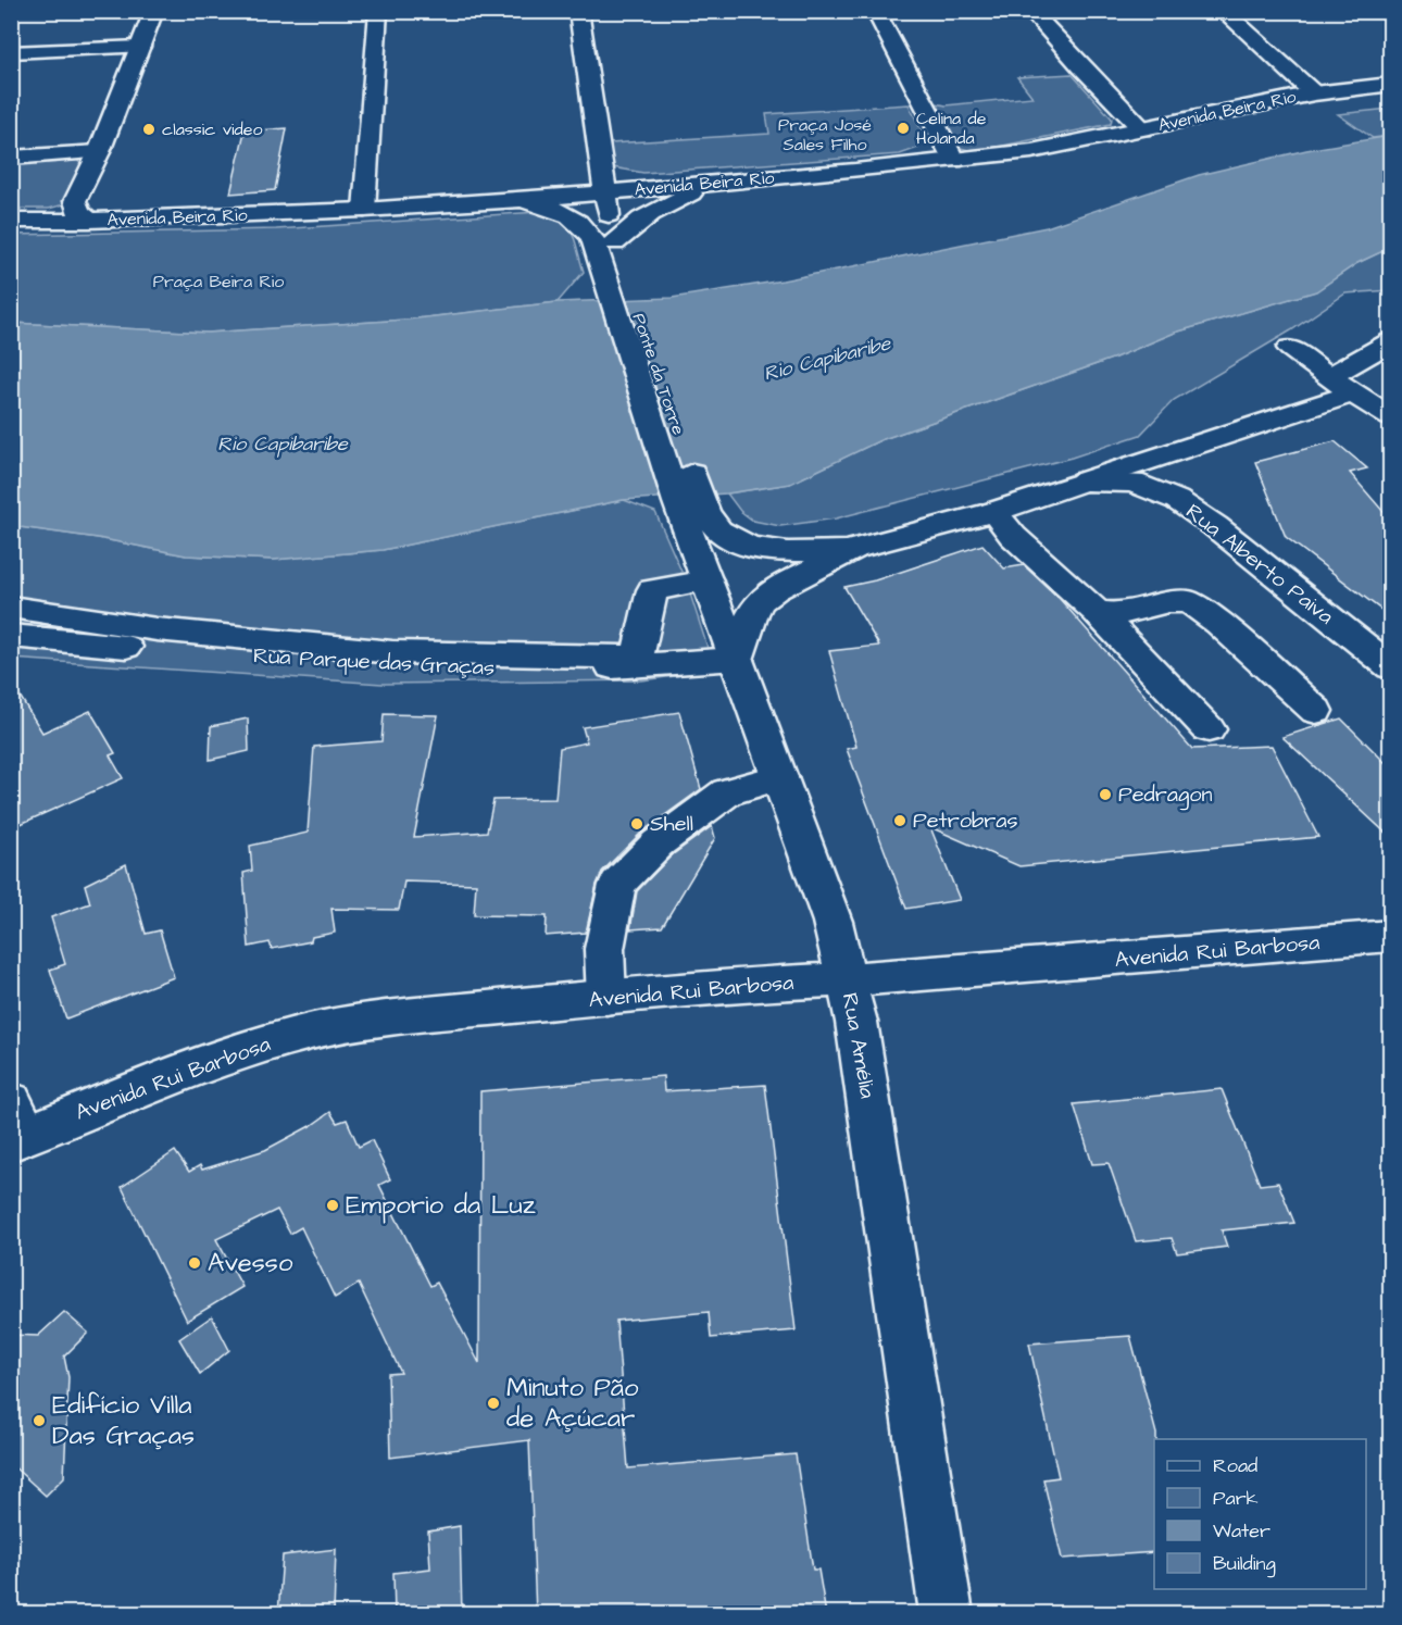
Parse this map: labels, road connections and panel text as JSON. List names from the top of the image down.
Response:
{
  "streets": {
    "main road": [
      "Avenida Beira Rio",
      "Ponte da Torre",
      "Rua Alberto Paiva",
      "Rua Parque das Graças",
      "Avenida Rui Barbosa",
      "Rua Amélia"
    ]
  },
  "crossings": [
    ["Ponte da Torre", "Rua Alberto Paiva"],
    ["Ponte da Torre", "Rua Amélia"],
    ["Rua Alberto Paiva", "Rua Parque das Graças"],
    ["Rua Alberto Paiva", "Rua Amélia"],
    ["Rua Parque das Graças", "Rua Amélia"],
    ["Avenida Rui Barbosa", "Rua Amélia"]
  ],
  "water": ["Rio Capibaribe"],
  "parks": ["Praça José Sales Filho", "Praça Beira Rio"],
  "places": [
    "Celina de Holanda",
    "classic video",
    "Pedragon",
    "Petrobras",
    "Shell",
    "Emporio da Luz",
    "Avesso",
    "Minuto Pão de Açúcar",
    "Edifício Villa Das Graças"
  ],
  "legend": [
    "Road",
    "Park",
    "Water",
    "Building"
  ]
}
